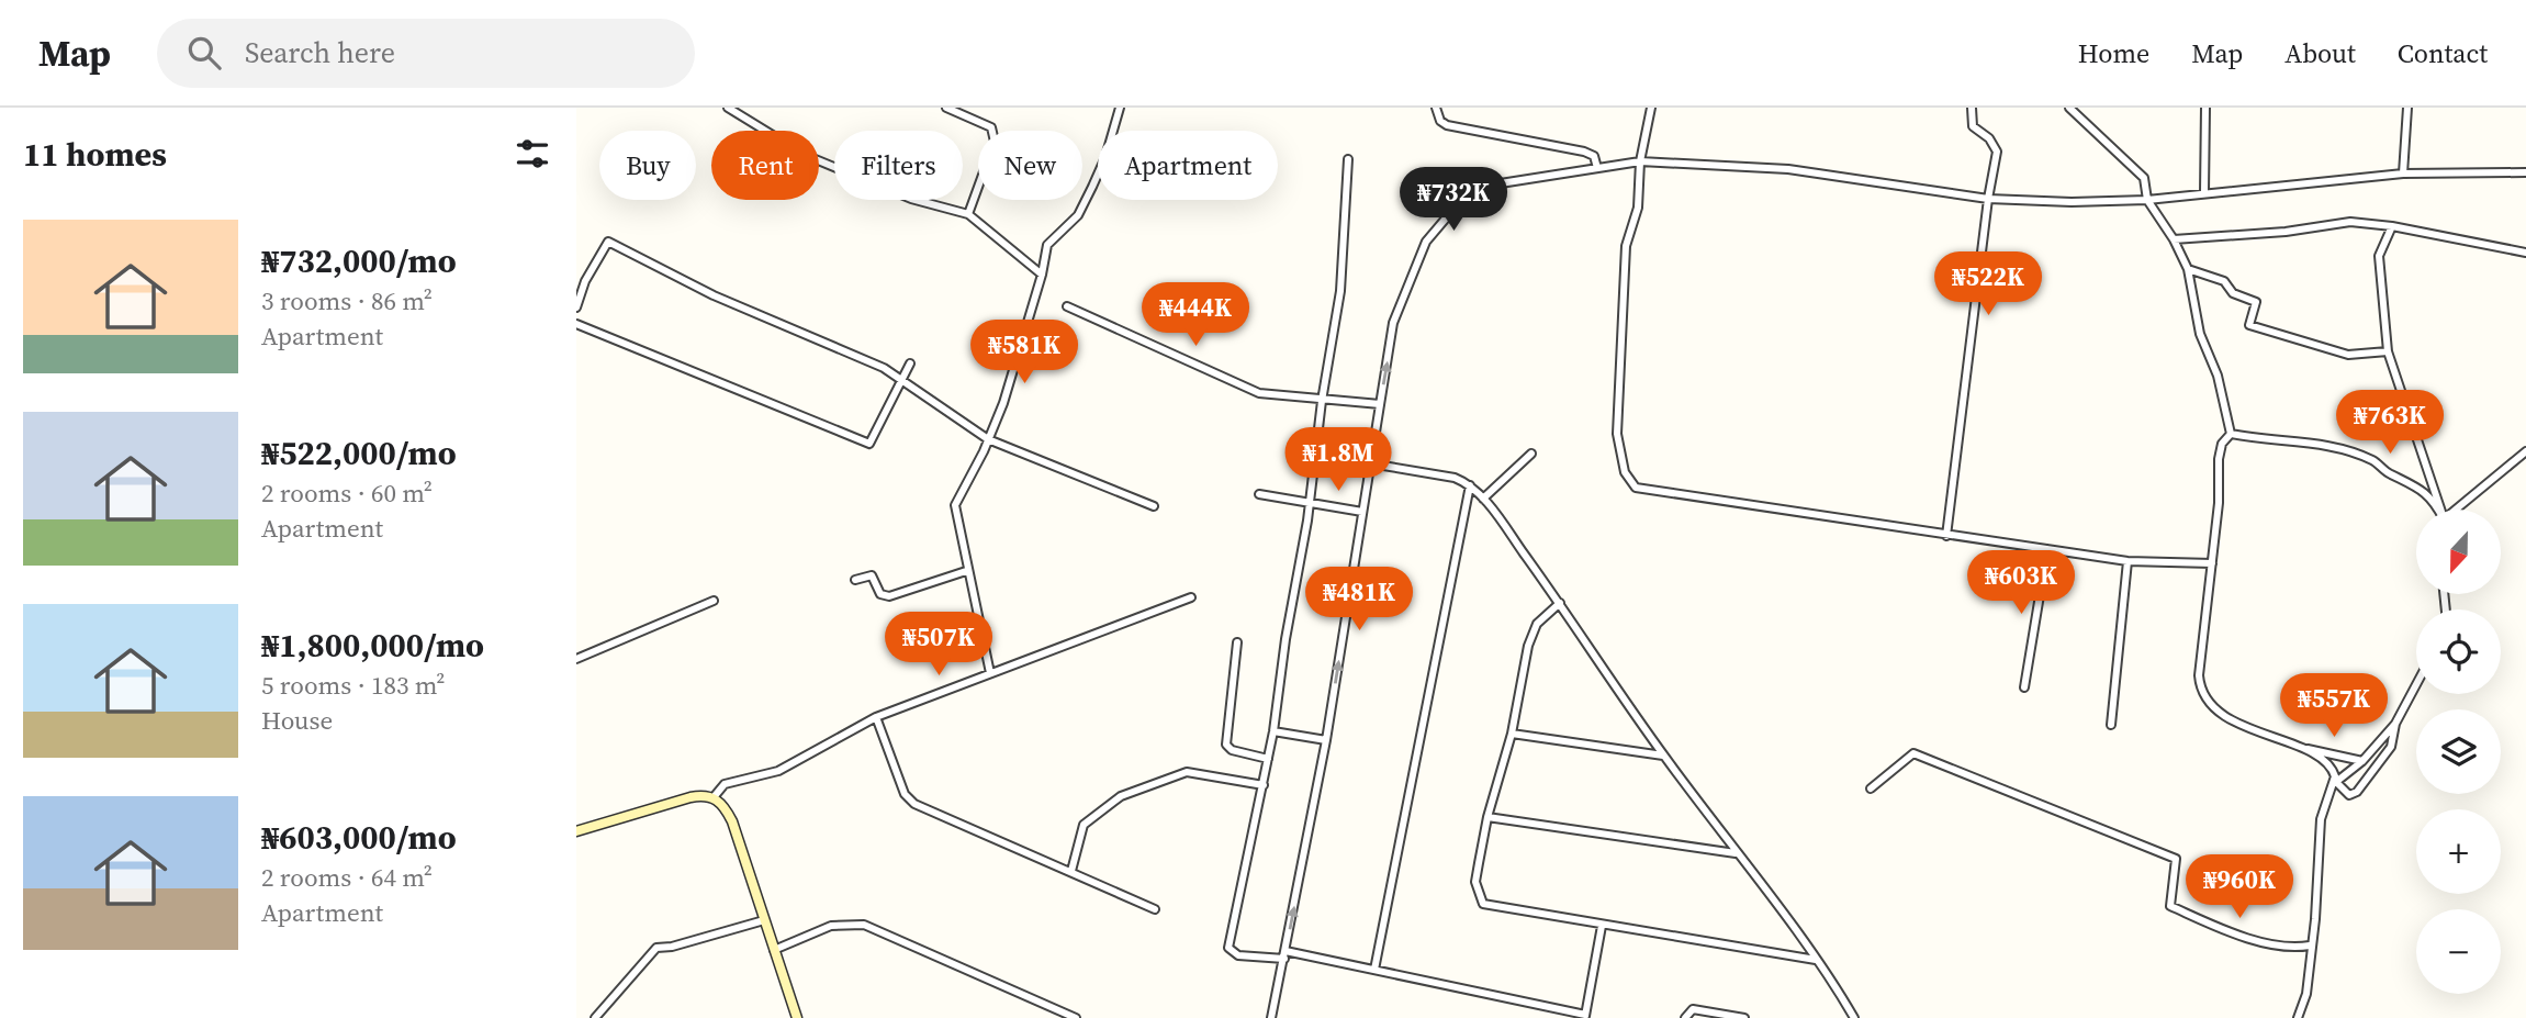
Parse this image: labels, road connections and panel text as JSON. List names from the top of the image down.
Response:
{
  "north": "bottom",
  "page": {
    "header": "Map",
    "search": "Search here",
    "nav": [
      "Home",
      "Map",
      "About",
      "Contact"
    ],
    "heading": "11 homes",
    "chip": [
      "Buy",
      "Rent",
      "Filters",
      "New",
      "Apartment"
    ],
    "price": [
      "₦732K",
      "₦522K",
      "₦444K",
      "₦581K",
      "₦763K",
      "₦1.8M",
      "₦603K",
      "₦481K",
      "₦507K",
      "₦557K",
      "₦960K"
    ],
    "list": [
      {
        "name": "₦732,000/mo",
        "note": "3 rooms · 86 m² · Apartment"
      },
      {
        "name": "₦522,000/mo",
        "note": "2 rooms · 60 m² · Apartment"
      },
      {
        "name": "₦1,800,000/mo",
        "note": "5 rooms · 183 m² · House"
      },
      {
        "name": "₦603,000/mo",
        "note": "2 rooms · 64 m² · Apartment"
      }
    ],
    "map_buttons": ["+", "−"]
  }
}
